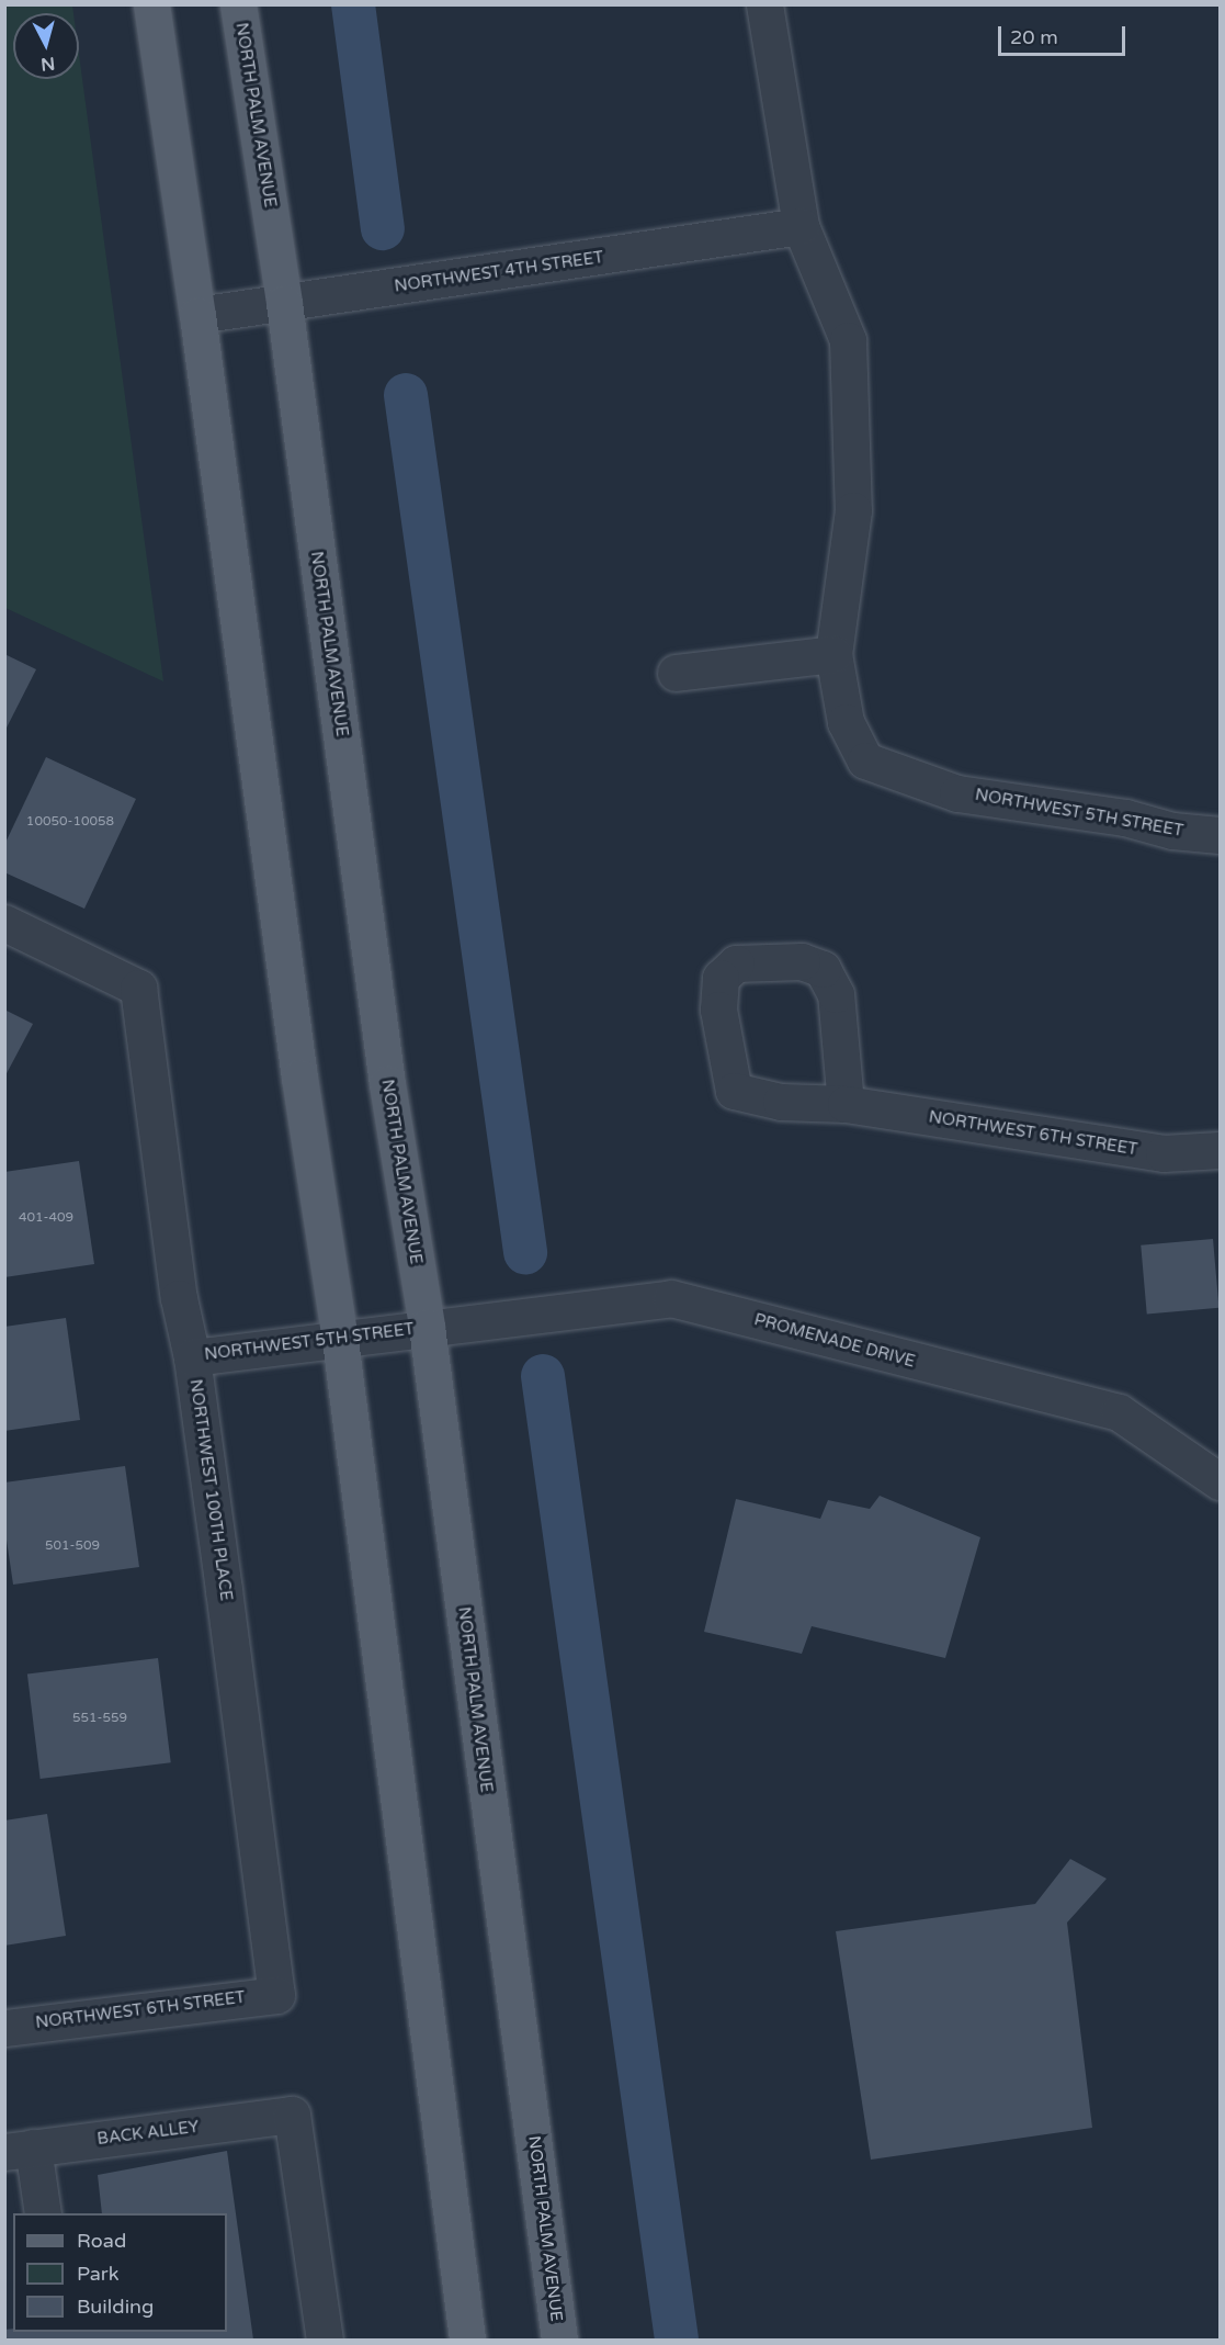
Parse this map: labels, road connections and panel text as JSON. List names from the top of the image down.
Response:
{
  "streets": {
    "main road": ["NORTH PALM AVENUE"],
    "street": [
      "NORTHWEST 4TH STREET",
      "NORTHWEST 5TH STREET",
      "NORTHWEST 6TH STREET",
      "PROMENADE DRIVE",
      "NORTHWEST 100TH PLACE",
      "BACK ALLEY"
    ]
  },
  "crossings": [
    ["NORTH PALM AVENUE", "NORTHWEST 4TH STREET"],
    ["NORTH PALM AVENUE", "NORTHWEST 5TH STREET"],
    ["NORTH PALM AVENUE", "PROMENADE DRIVE"],
    ["NORTHWEST 5TH STREET", "PROMENADE DRIVE"],
    ["NORTHWEST 5TH STREET", "NORTHWEST 100TH PLACE"],
    ["NORTHWEST 6TH STREET", "NORTHWEST 100TH PLACE"]
  ],
  "house_numbers": [
    "10050-10058",
    "401-409",
    "501-509",
    "551-559"
  ],
  "legend": ["Road", "Park", "Building"],
  "scale_bar": "20 m",
  "north": "bottom"
}
